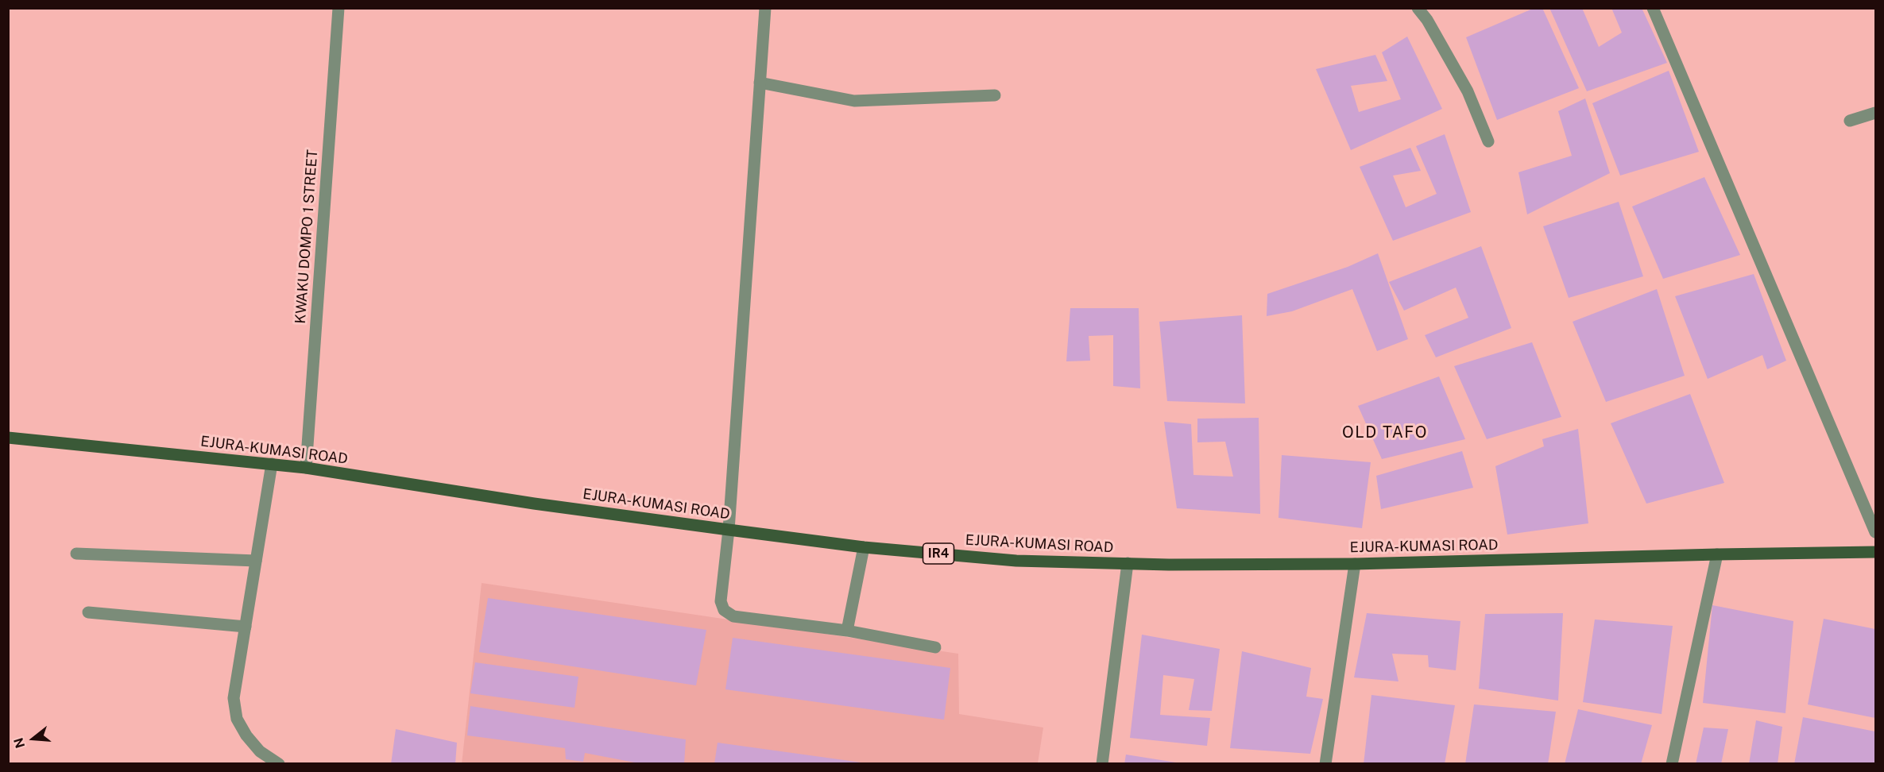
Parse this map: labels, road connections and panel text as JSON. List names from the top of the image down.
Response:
{
  "streets": {
    "main road": ["EJURA-KUMASI ROAD", "IR4"],
    "street": ["KWAKU DOMPO 1 STREET"]
  },
  "crossings": [
    ["KWAKU DOMPO 1 STREET", "EJURA-KUMASI ROAD"]
  ],
  "districts": ["OLD TAFO"],
  "north": "left"
}
